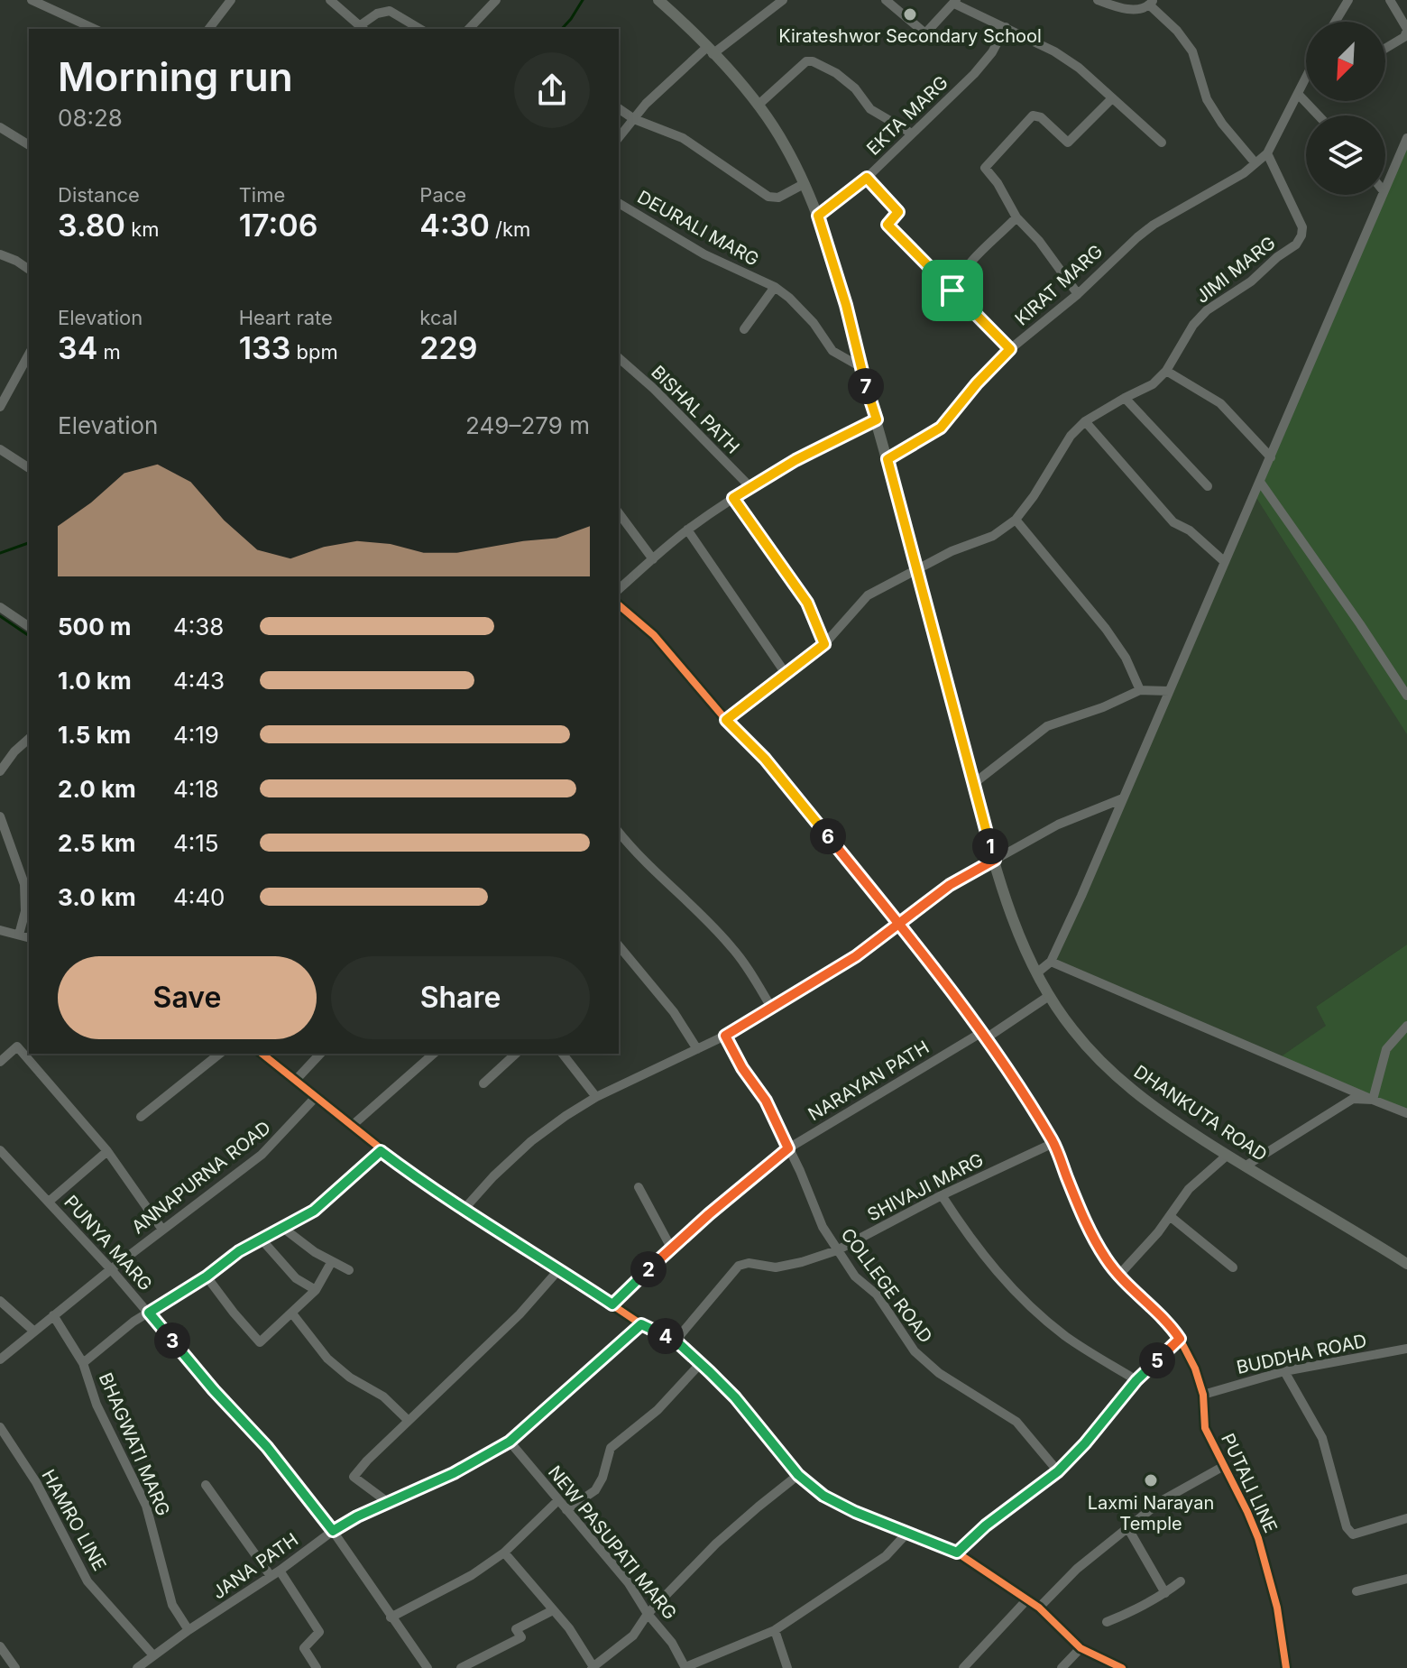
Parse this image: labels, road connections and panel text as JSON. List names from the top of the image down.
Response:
{
  "streets": {
    "main road": ["DHANKUTA ROAD"],
    "street": [
      "EKTA MARG",
      "DEURALI MARG",
      "JIMI MARG",
      "KIRAT MARG",
      "BISHAL PATH",
      "NARAYAN PATH",
      "ANNAPURNA ROAD",
      "SHIVAJI MARG",
      "PUNYA MARG",
      "COLLEGE ROAD",
      "BUDDHA ROAD",
      "BHAGWATI MARG",
      "PUTALI LINE",
      "HAMRO LINE",
      "NEW PASUPATI MARG",
      "JANA PATH"
    ]
  },
  "crossings": [
    ["EKTA MARG", "DHANKUTA ROAD"],
    ["DEURALI MARG", "DHANKUTA ROAD"],
    ["JIMI MARG", "KIRAT MARG"],
    ["JIMI MARG", "DHANKUTA ROAD"],
    ["JIMI MARG", "PUTALI LINE"],
    ["KIRAT MARG", "DHANKUTA ROAD"],
    ["NARAYAN PATH", "DHANKUTA ROAD"],
    ["NARAYAN PATH", "COLLEGE ROAD"],
    ["NARAYAN PATH", "PUTALI LINE"],
    ["ANNAPURNA ROAD", "PUNYA MARG"],
    ["ANNAPURNA ROAD", "BHAGWATI MARG"],
    ["SHIVAJI MARG", "COLLEGE ROAD"],
    ["SHIVAJI MARG", "PUTALI LINE"],
    ["PUNYA MARG", "JANA PATH"],
    ["BUDDHA ROAD", "PUTALI LINE"],
    ["BHAGWATI MARG", "JANA PATH"],
    ["HAMRO LINE", "JANA PATH"],
    ["NEW PASUPATI MARG", "JANA PATH"]
  ],
  "places": ["Kirateshwor Secondary School", "Laxmi Narayan Temple"],
  "north": "bottom left",
  "page": {
    "heading": ["Morning run", "08:28"],
    "stats": [
      ["Distance", "3.80 km"],
      ["Time", "17:06"],
      ["Pace", "4:30 /km"],
      ["Elevation", "34 m"],
      ["Heart rate", "133 bpm"],
      ["kcal", "229"]
    ],
    "pins": [
      "7",
      "6",
      "1",
      "2",
      "4",
      "3",
      "5"
    ],
    "chart": ["Elevation", "249–279 m"],
    "list": [
      {
        "name": "500 m",
        "note": "4:38"
      },
      {
        "name": "1.0 km",
        "note": "4:43"
      },
      {
        "name": "1.5 km",
        "note": "4:19"
      },
      {
        "name": "2.0 km",
        "note": "4:18"
      },
      {
        "name": "2.5 km",
        "note": "4:15"
      },
      {
        "name": "3.0 km",
        "note": "4:40"
      }
    ],
    "buttons": ["Save", "Share"]
  }
}
